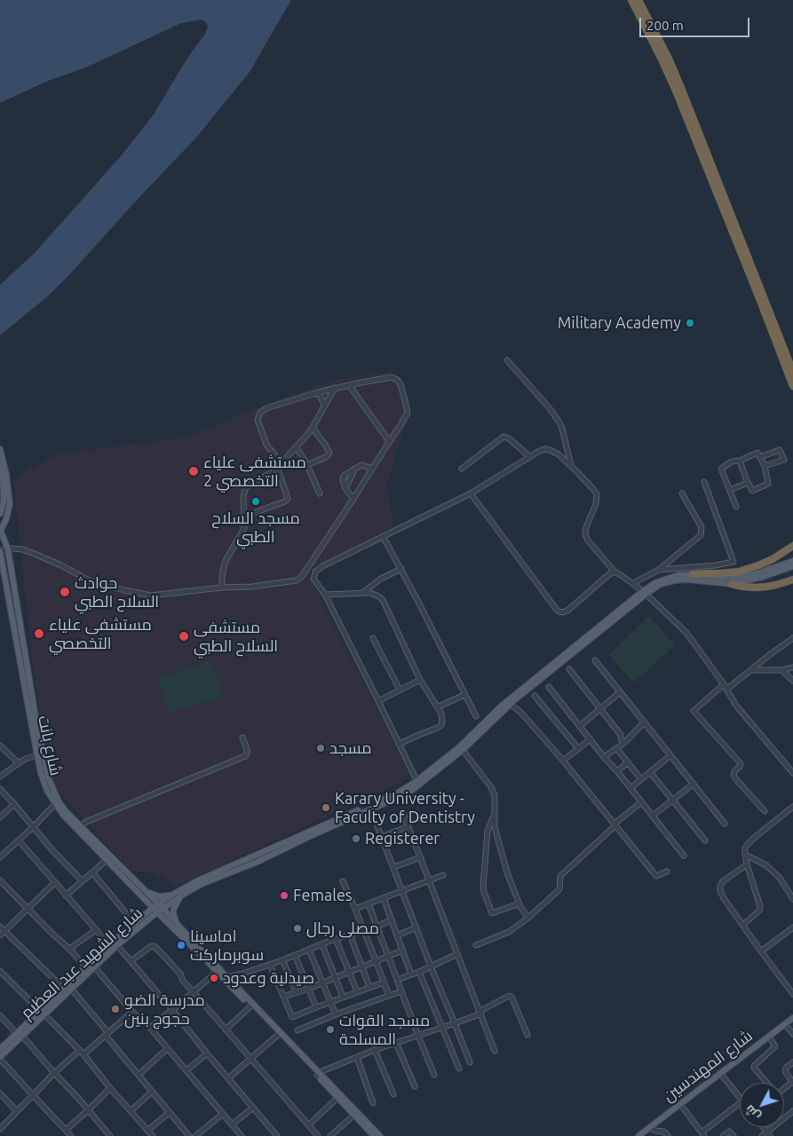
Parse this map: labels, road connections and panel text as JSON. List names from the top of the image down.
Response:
{
  "streets": {
    "main road": ["شارع بانت", "شارع الشهيد عبد العظيم", "شارع المهندسين"]
  },
  "crossings": [
    ["شارع بانت", "شارع الشهيد عبد العظيم"]
  ],
  "places": [
    "Military Academy",
    "مستشفى علياء التخصصي 2",
    "مسجد السلاح الطبي",
    "حوادث السلاح الطبي",
    "مستشفى علياء التخصصي",
    "مستشفى السلاح الطبي",
    "مسجد",
    "Karary University - Faculty of Dentistry",
    "Registerer",
    "Females",
    "مصلى رجال",
    "اماسينا سوبرماركت",
    "صيدلية وعدود",
    "مدرسة الضو حجوج بنين",
    "مسجد القوات المسلحة"
  ],
  "scale_bar": "200 m",
  "north": "bottom left"
}
